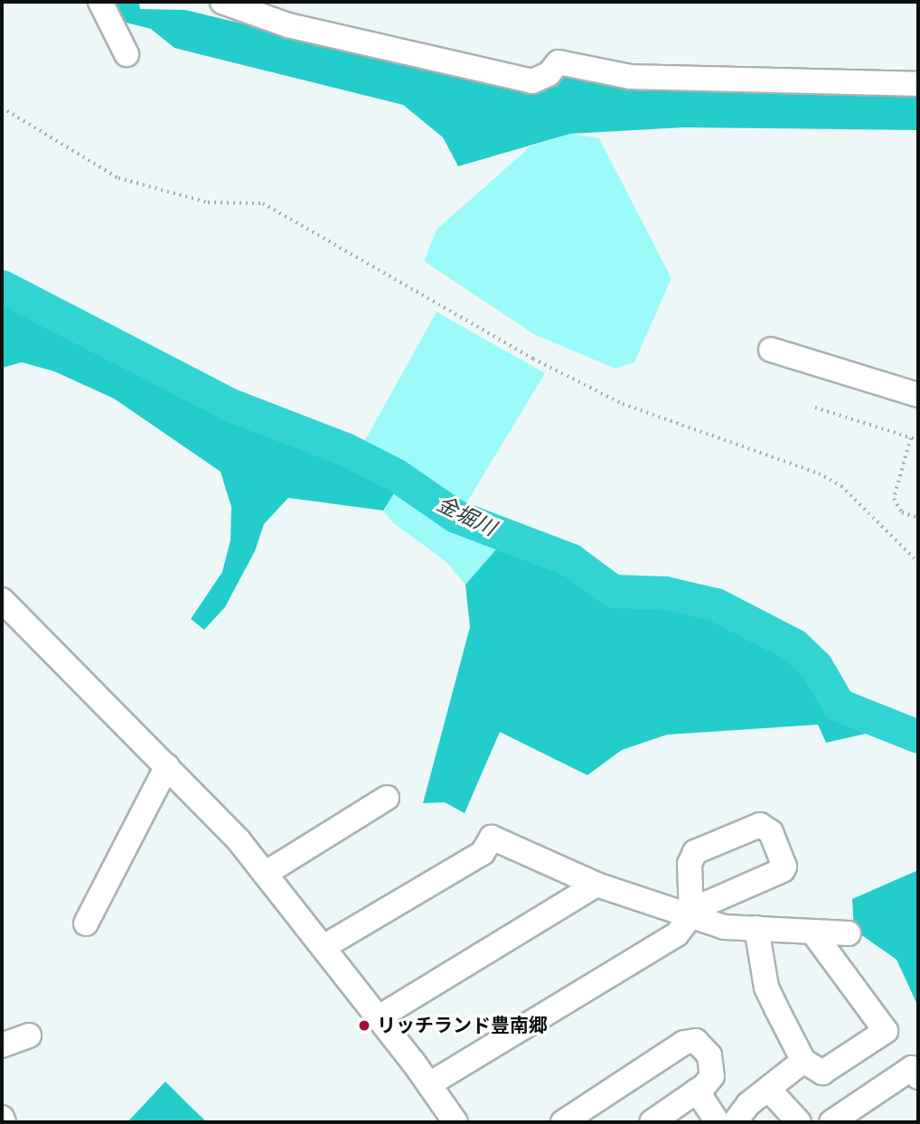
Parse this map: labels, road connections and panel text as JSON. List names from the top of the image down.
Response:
{
  "water": ["金堀川"],
  "places": ["リッチランド豊南郷"]
}
